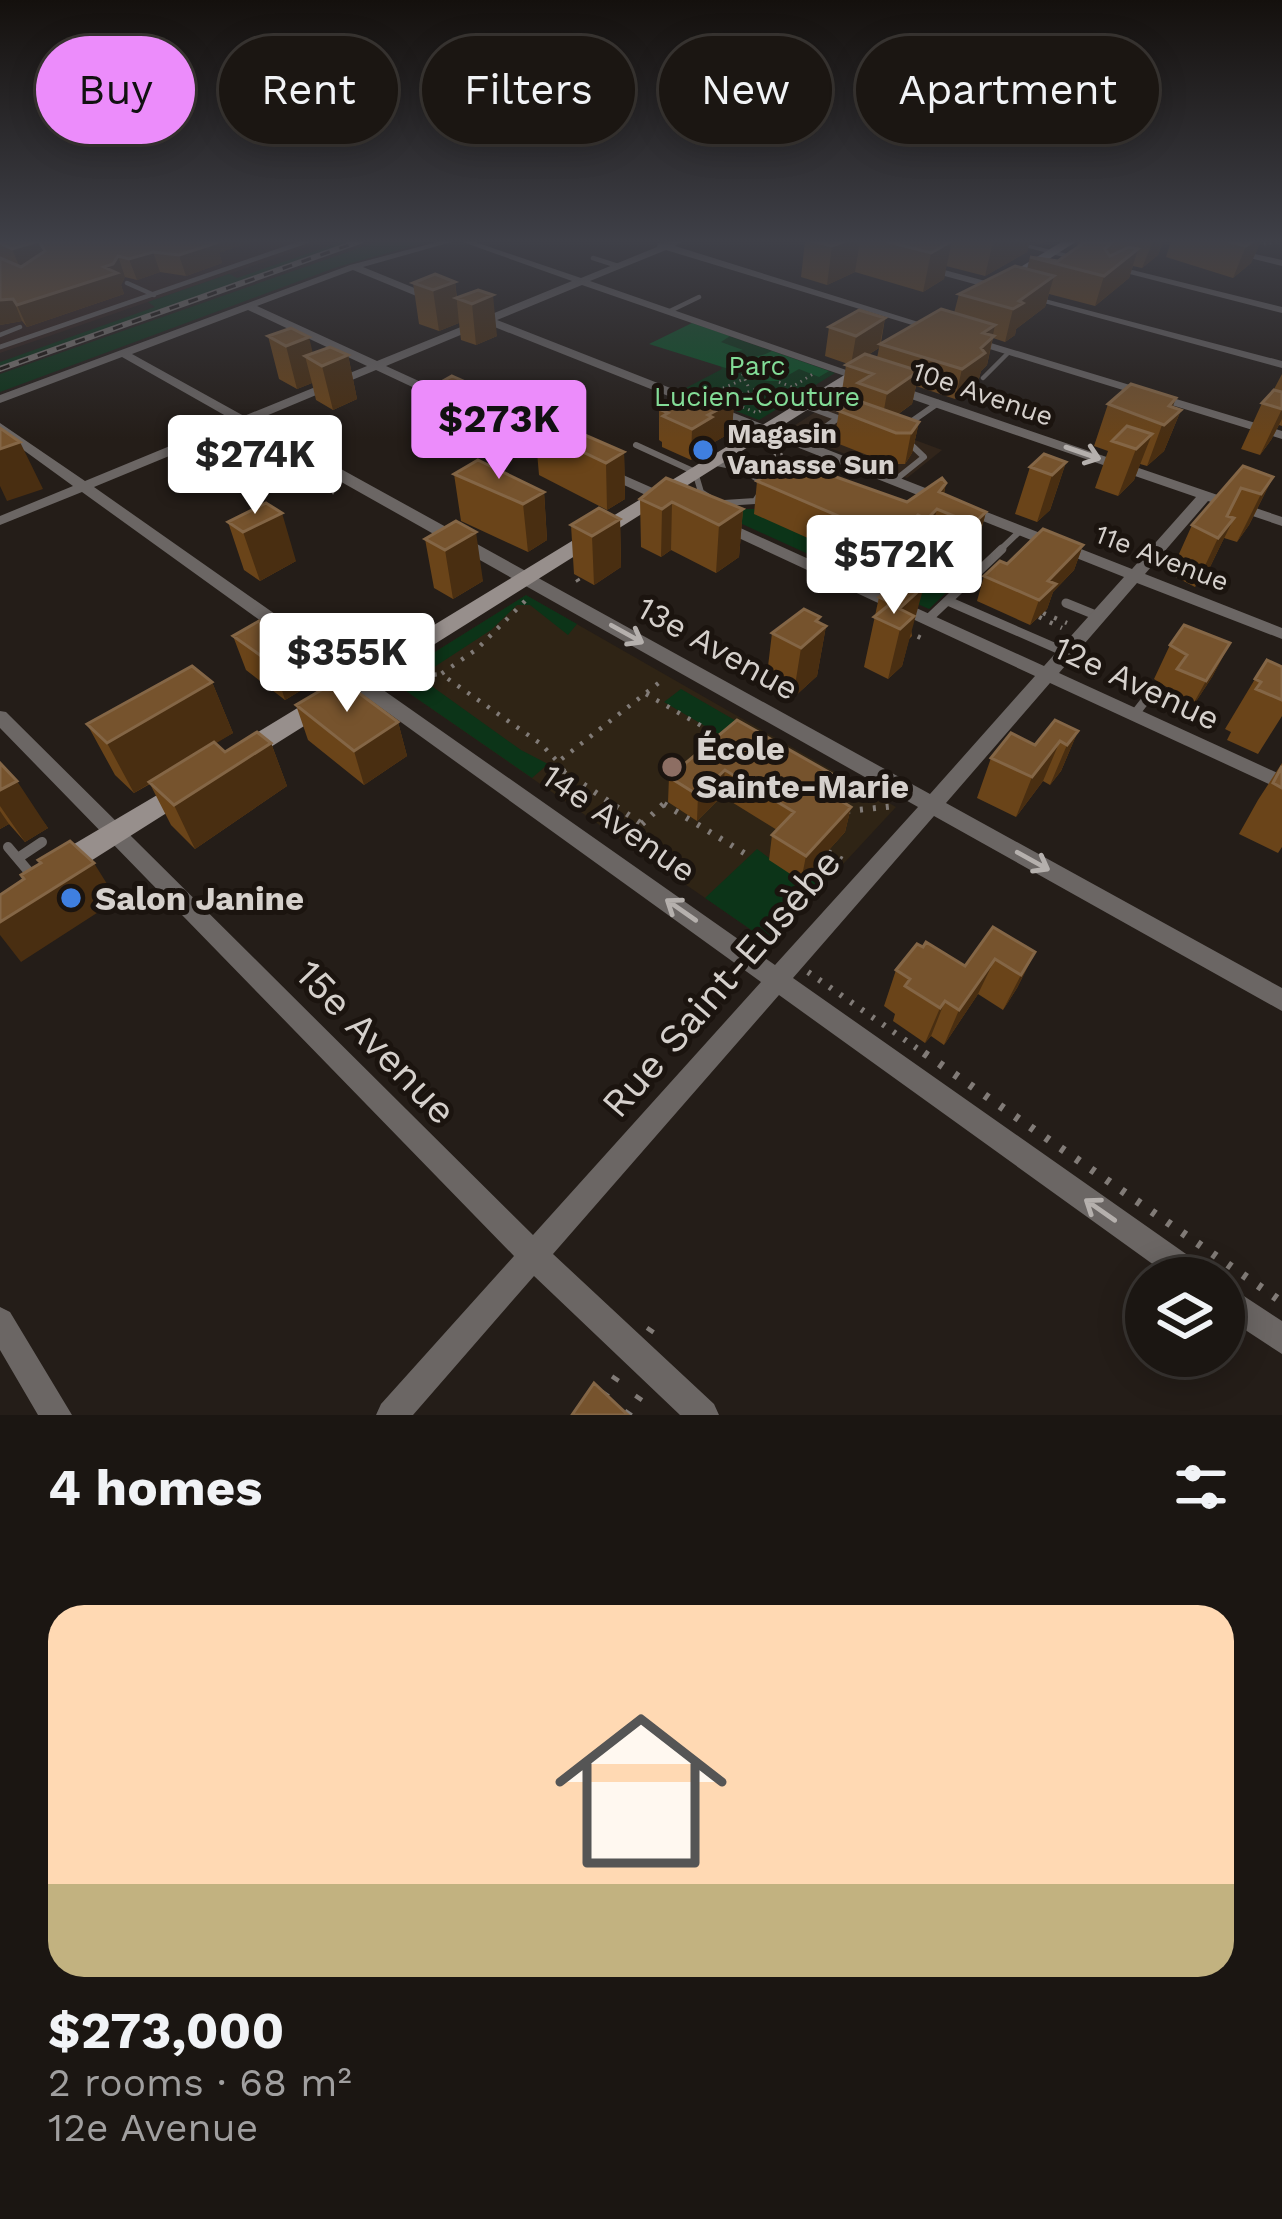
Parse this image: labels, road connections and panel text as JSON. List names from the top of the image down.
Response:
{
  "streets": {
    "street": [
      "10e Avenue",
      "11e Avenue",
      "13e Avenue",
      "12e Avenue",
      "14e Avenue",
      "Rue Saint-Eusèbe",
      "15e Avenue"
    ]
  },
  "crossings": [
    ["10e Avenue", "Rue Saint-Eusèbe"],
    ["11e Avenue", "Rue Saint-Eusèbe"],
    ["13e Avenue", "Rue Saint-Eusèbe"],
    ["12e Avenue", "Rue Saint-Eusèbe"],
    ["14e Avenue", "Rue Saint-Eusèbe"],
    ["Rue Saint-Eusèbe", "15e Avenue"]
  ],
  "one_way": ["13e Avenue", "14e Avenue"],
  "parks": ["Parc Lucien-Couture"],
  "places": ["Magasin Vanasse Sun", "École Sainte-Marie", "Salon Janine"],
  "page": {
    "chip": [
      "Buy",
      "Rent",
      "Filters",
      "New",
      "Apartment"
    ],
    "price": [
      "$273K",
      "$274K",
      "$572K",
      "$355K"
    ],
    "heading": "4 homes",
    "list": [
      {
        "name": "$273,000",
        "note": "2 rooms · 68 m² · 12e Avenue"
      }
    ]
  }
}
